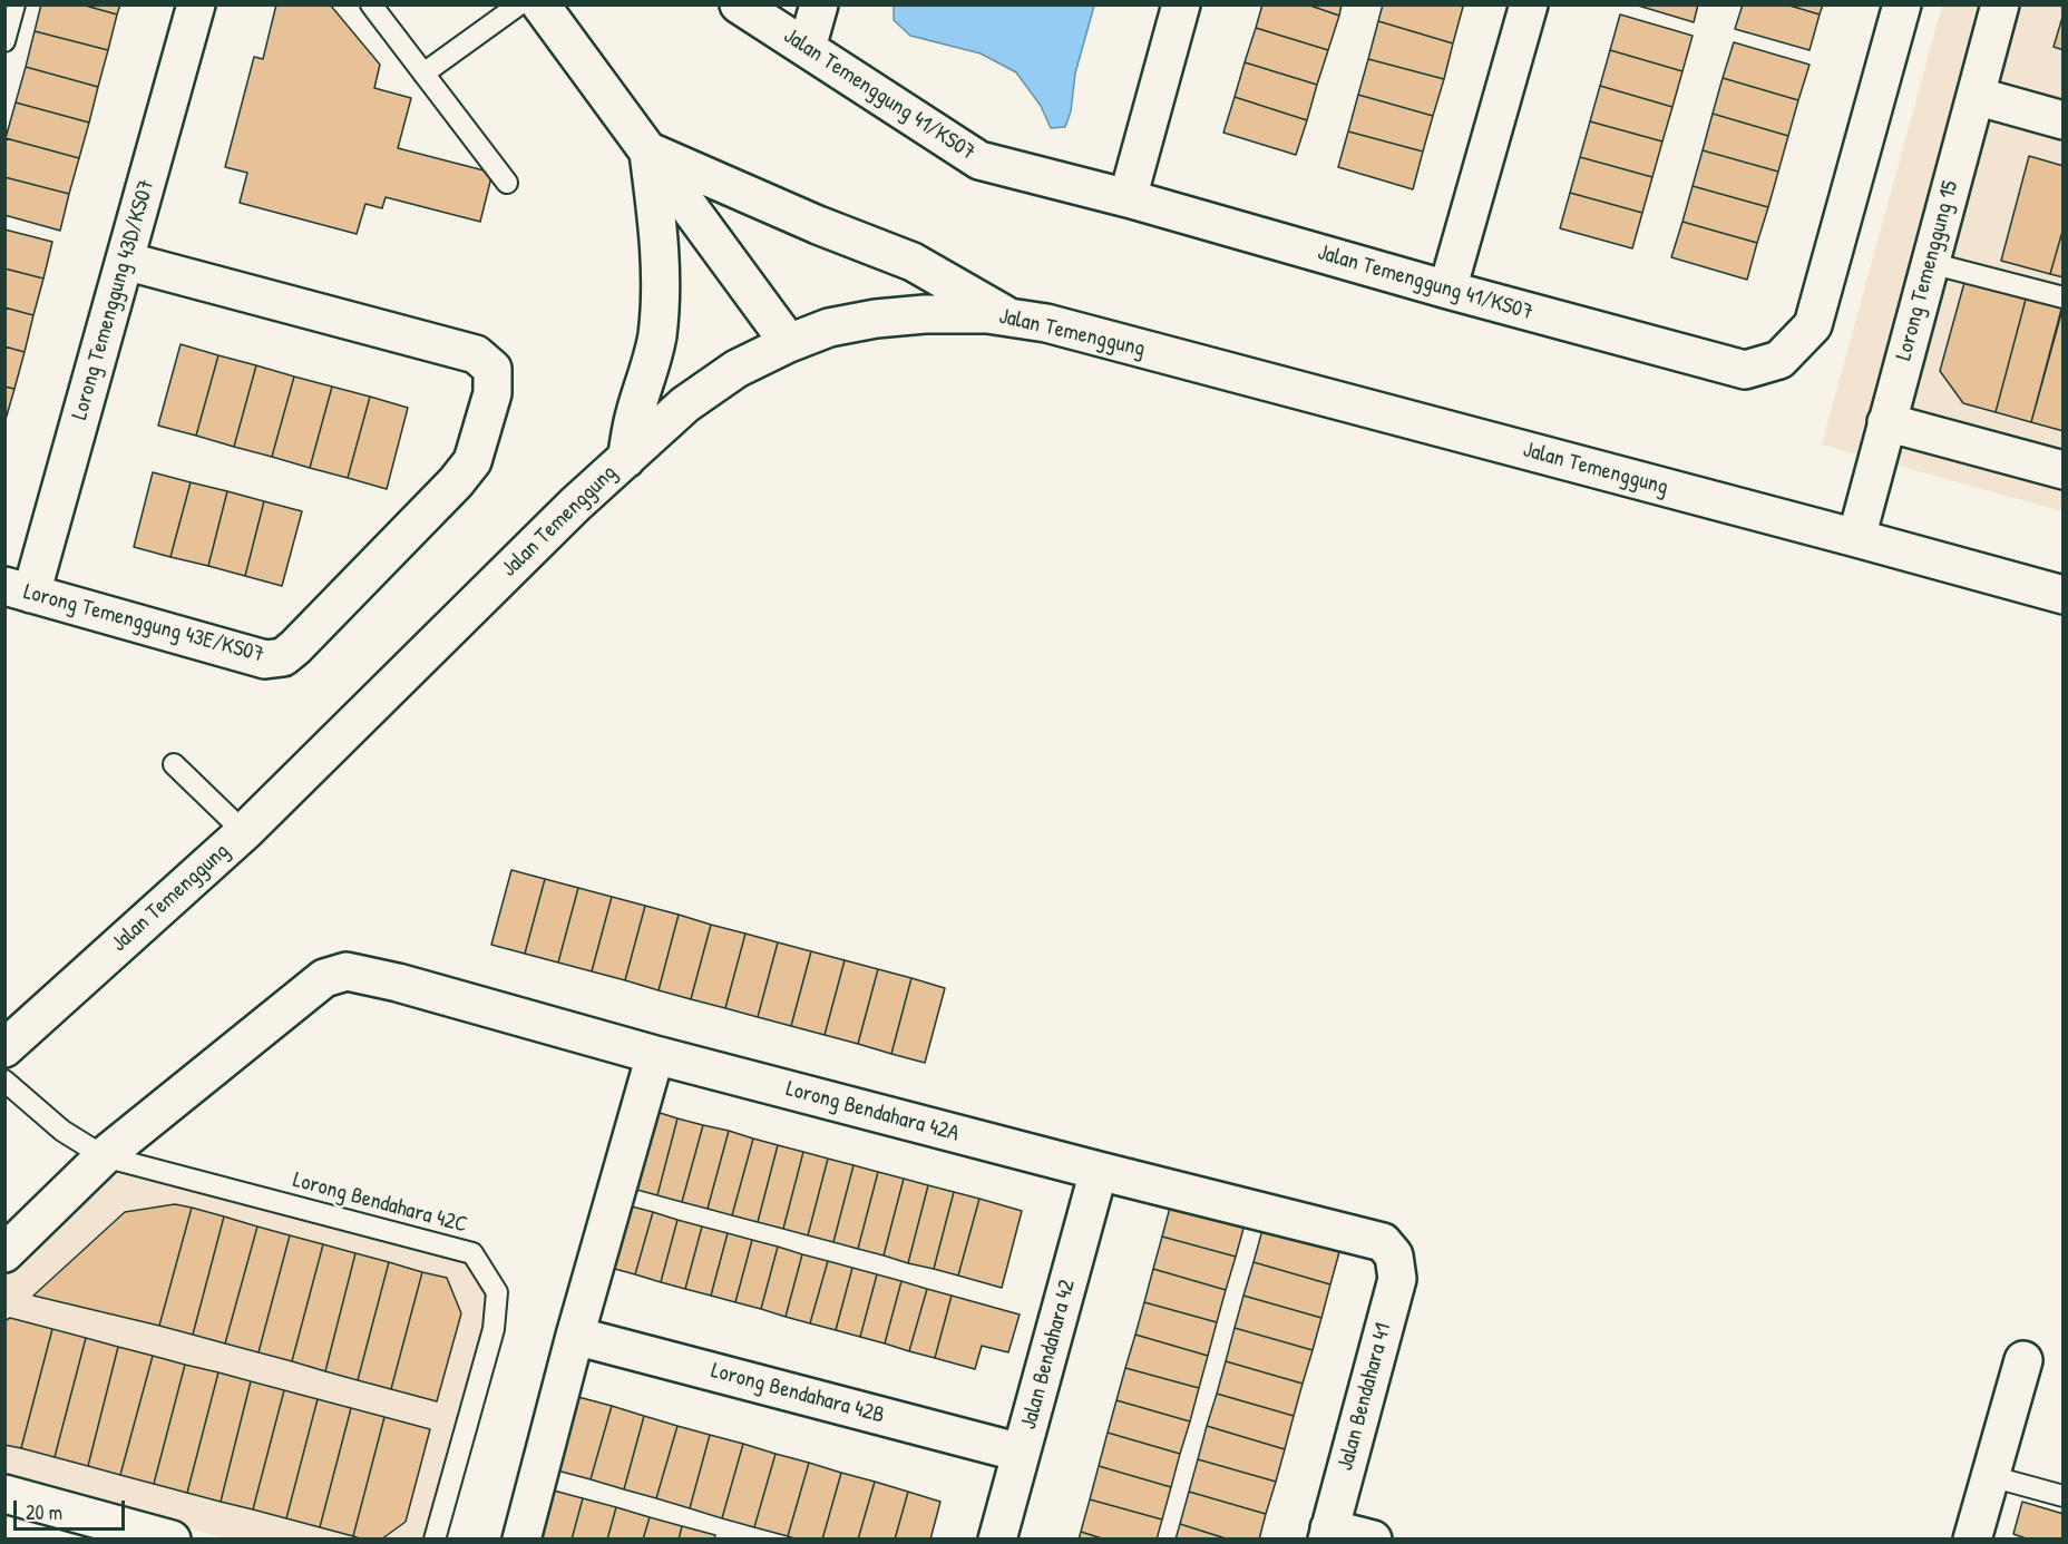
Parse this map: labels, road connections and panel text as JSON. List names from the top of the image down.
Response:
{
  "streets": {
    "street": [
      "Jalan Temenggung 41/KS07",
      "Lorong Temenggung 15",
      "Lorong Temenggung 43D/KS07",
      "Jalan Temenggung",
      "Lorong Temenggung 43E/KS07",
      "Lorong Bendahara 42A",
      "Jalan Bendahara 42",
      "Lorong Bendahara 42B",
      "Jalan Bendahara 41"
    ],
    "lane": ["Lorong Bendahara 42C"]
  },
  "crossings": [
    ["Lorong Temenggung 15", "Jalan Temenggung"],
    ["Lorong Temenggung 43D/KS07", "Lorong Temenggung 43E/KS07"],
    ["Lorong Bendahara 42A", "Lorong Bendahara 42C"],
    ["Lorong Bendahara 42A", "Jalan Bendahara 42"],
    ["Lorong Bendahara 42A", "Jalan Bendahara 41"],
    ["Jalan Bendahara 42", "Lorong Bendahara 42B"]
  ],
  "scale_bar": "20 m"
}
